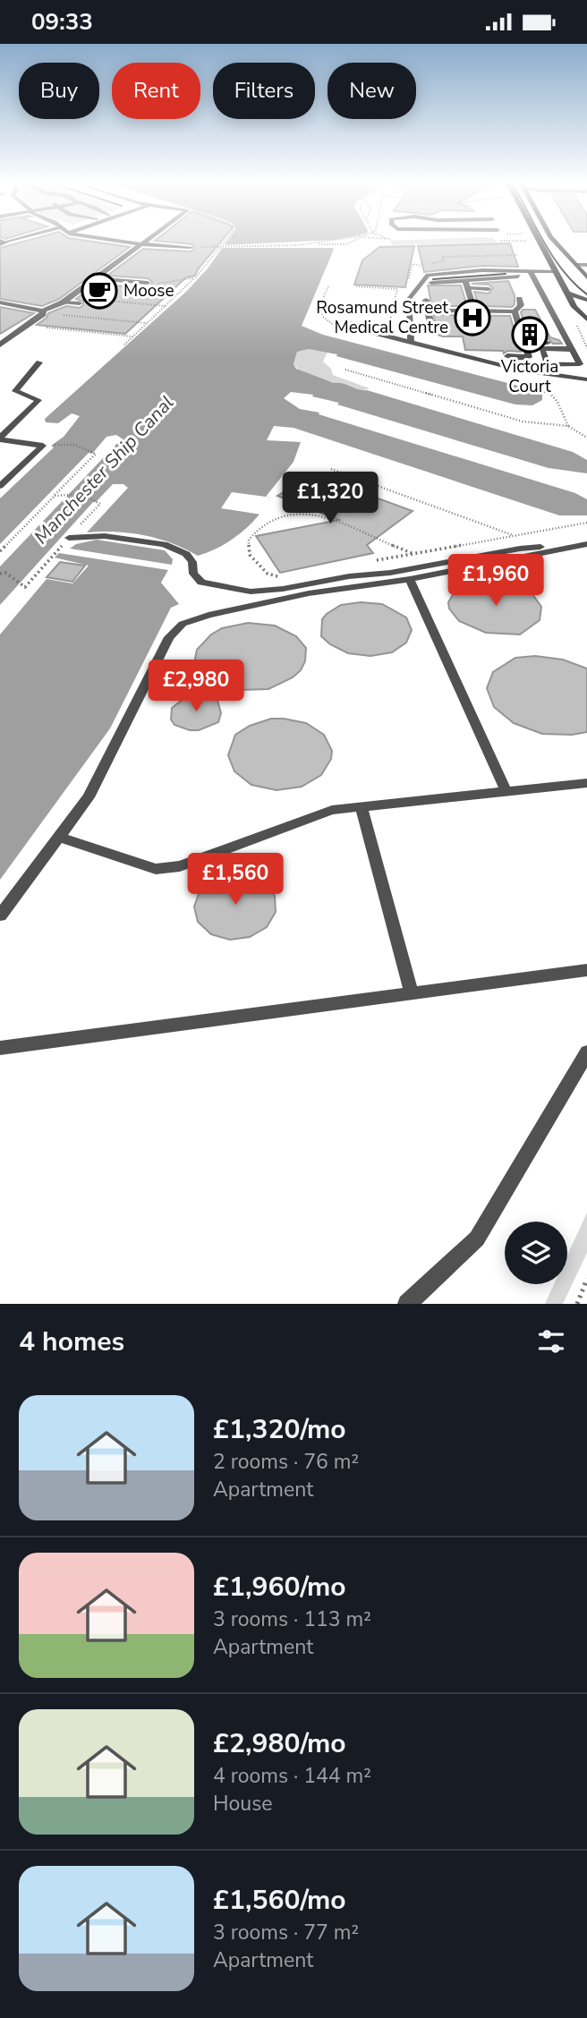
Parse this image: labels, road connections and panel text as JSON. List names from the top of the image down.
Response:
{
  "water": ["Manchester Ship Canal"],
  "places": {
    "cafe": ["Moose"],
    "hospital": ["Rosamund Street Medical Centre"],
    "building": ["Victoria Court"]
  },
  "page": {
    "status": "09:33",
    "chip": [
      "Buy",
      "Rent",
      "Filters",
      "New"
    ],
    "price": [
      "£1,320",
      "£1,960",
      "£2,980",
      "£1,560"
    ],
    "heading": "4 homes",
    "list": [
      {
        "name": "£1,320/mo",
        "note": "2 rooms · 76 m² · Apartment"
      },
      {
        "name": "£1,960/mo",
        "note": "3 rooms · 113 m² · Apartment"
      },
      {
        "name": "£2,980/mo",
        "note": "4 rooms · 144 m² · House"
      },
      {
        "name": "£1,560/mo",
        "note": "3 rooms · 77 m² · Apartment"
      }
    ]
  }
}
